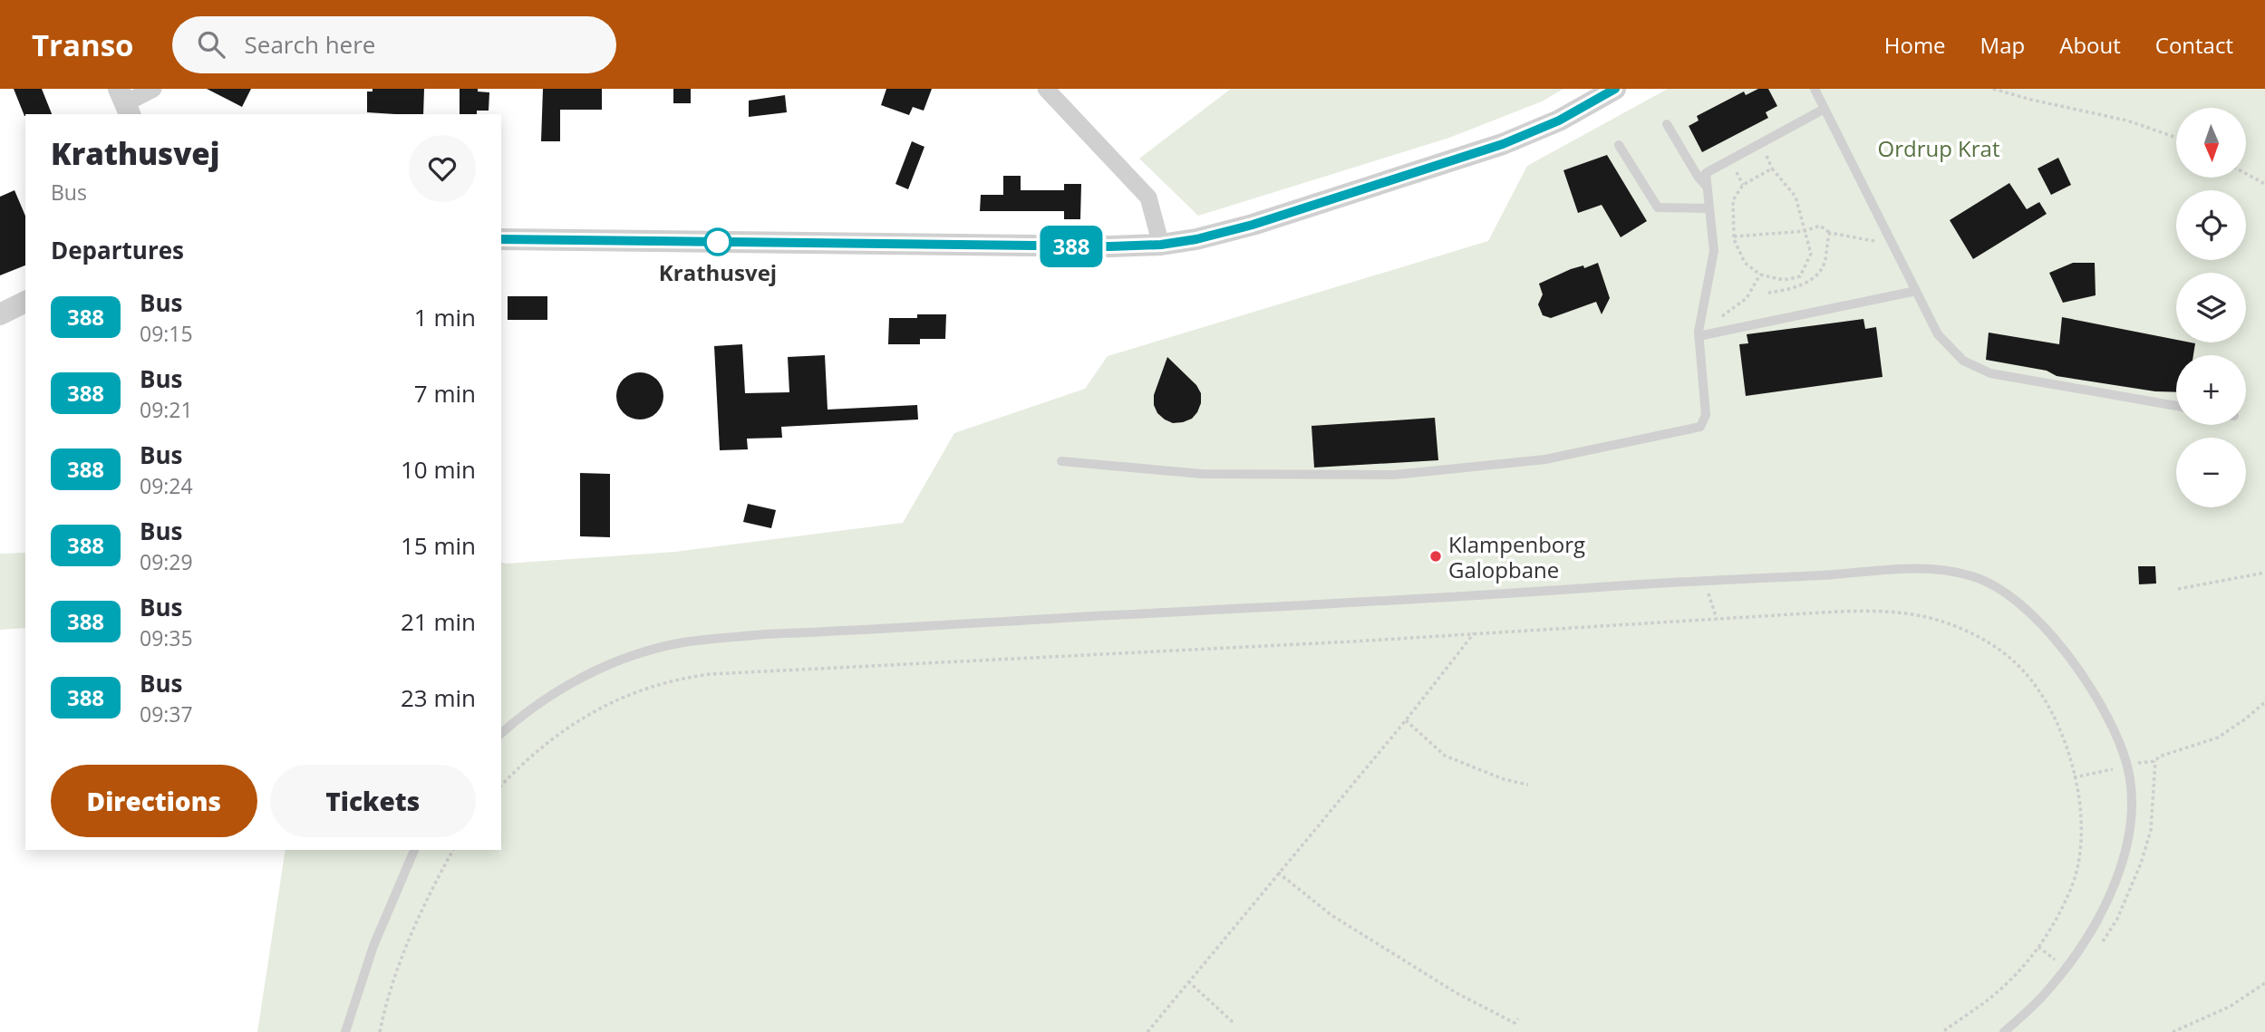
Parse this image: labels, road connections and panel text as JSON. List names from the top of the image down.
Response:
{
  "parks": ["Ordrup Krat"],
  "places": ["Krathusvej", "Klampenborg Galopbane"],
  "lines": ["bus line 388"],
  "north": "bottom",
  "page": {
    "header": "Transo",
    "search": "Search here",
    "nav": [
      "Home",
      "Map",
      "About",
      "Contact"
    ],
    "on_map": "388",
    "map_buttons": ["+", "−"],
    "heading": [
      ["Krathusvej", "Bus"],
      "Departures"
    ],
    "list": [
      {
        "mark": "388",
        "name": "Bus",
        "note": "09:15",
        "value": "1 min"
      },
      {
        "mark": "388",
        "name": "Bus",
        "note": "09:21",
        "value": "7 min"
      },
      {
        "mark": "388",
        "name": "Bus",
        "note": "09:24",
        "value": "10 min"
      },
      {
        "mark": "388",
        "name": "Bus",
        "note": "09:29",
        "value": "15 min"
      },
      {
        "mark": "388",
        "name": "Bus",
        "note": "09:35",
        "value": "21 min"
      },
      {
        "mark": "388",
        "name": "Bus",
        "note": "09:37",
        "value": "23 min"
      }
    ],
    "buttons": ["Directions", "Tickets"]
  }
}
